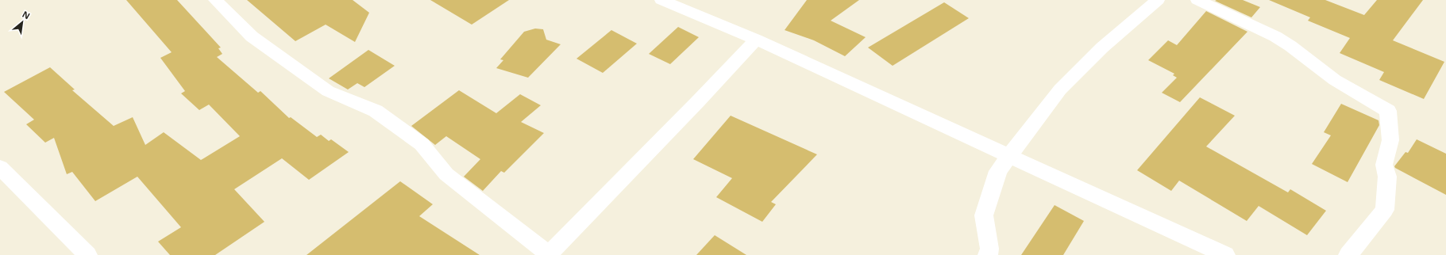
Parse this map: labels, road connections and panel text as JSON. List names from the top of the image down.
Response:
{
  "north": "top right"
}
